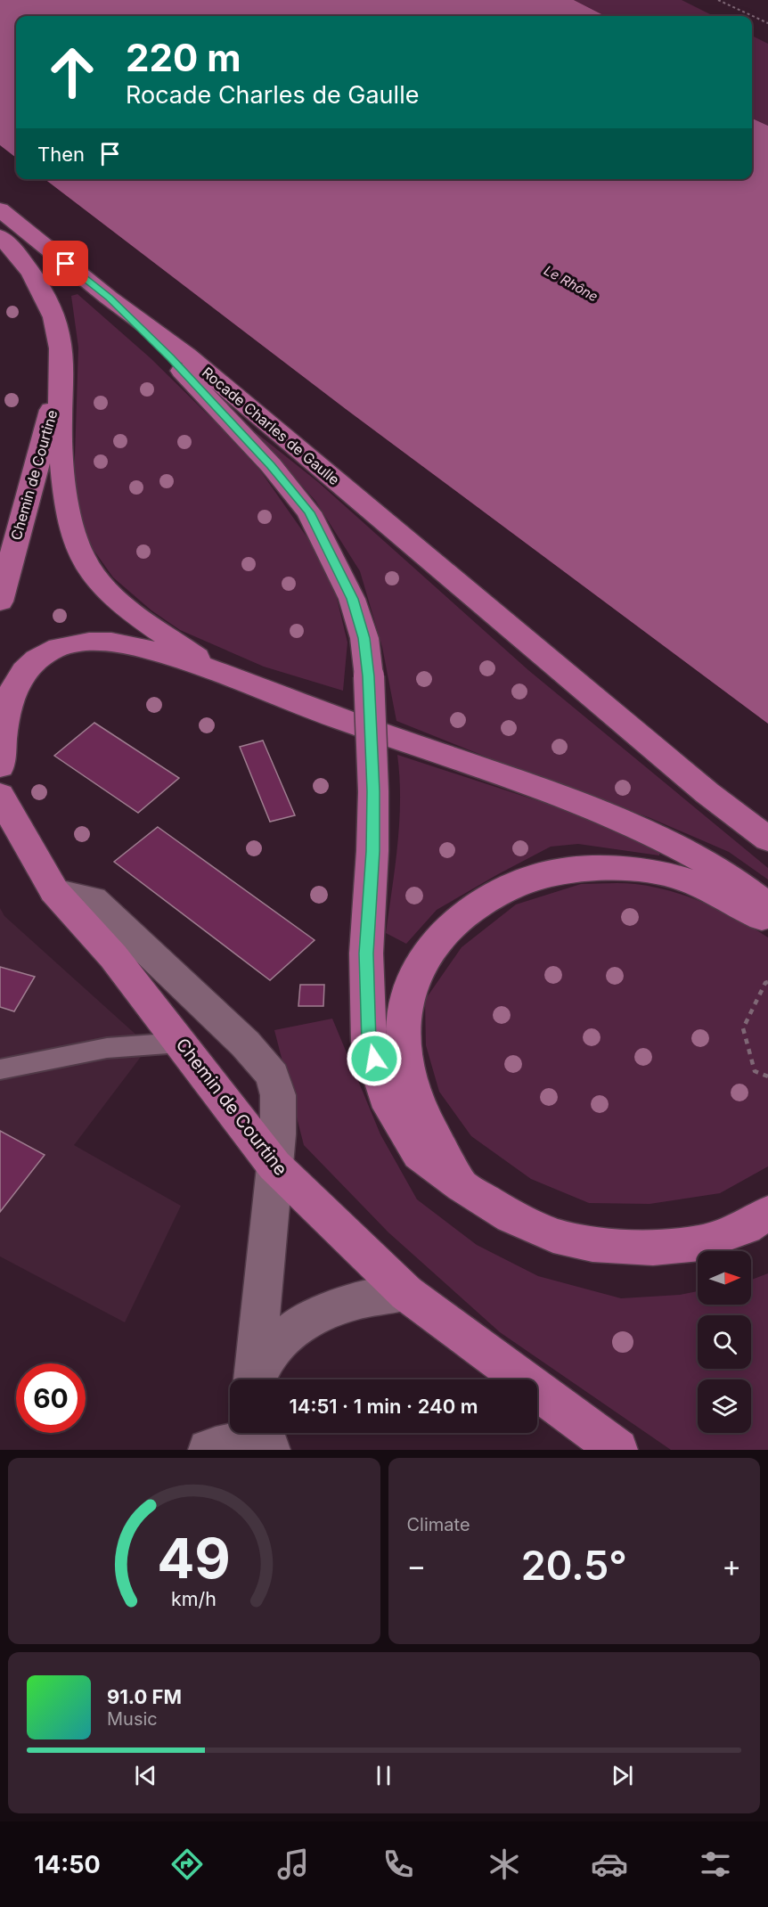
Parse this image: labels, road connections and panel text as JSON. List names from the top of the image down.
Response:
{
  "streets": {
    "main road": ["Rocade Charles de Gaulle", "Chemin de Courtine"]
  },
  "water": ["Le Rhône"],
  "north": "right",
  "page": {
    "turn": ["220 m", "Rocade Charles de Gaulle"],
    "then": "Then",
    "limit": "60",
    "trip": "14:51 · 1 min · 240 m",
    "tile": "Climate",
    "heat": ["−", "20.5°", "+"],
    "song": ["91.0 FM", "Music"],
    "tabs": "14:50",
    "gauge": ["49", "km/h"]
  }
}
